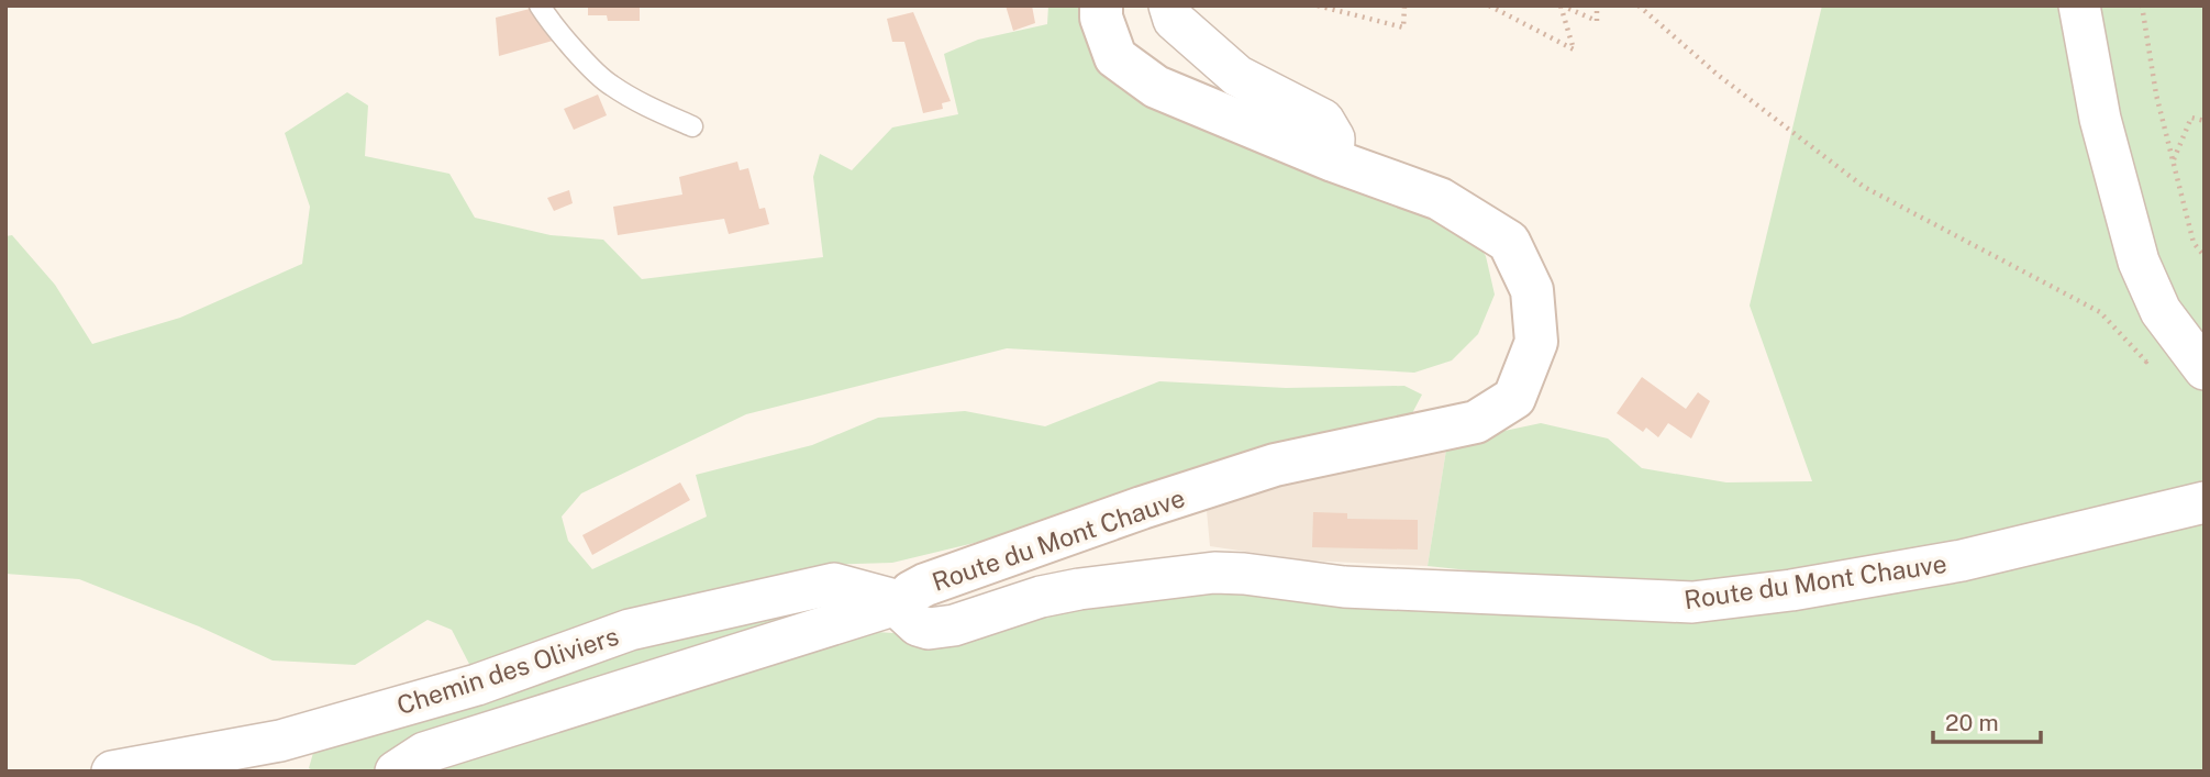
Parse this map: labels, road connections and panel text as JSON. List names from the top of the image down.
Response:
{
  "streets": {
    "street": ["Route du Mont Chauve", "Chemin des Oliviers"]
  },
  "crossings": [
    ["Route du Mont Chauve", "Chemin des Oliviers"]
  ],
  "scale_bar": "20 m"
}
